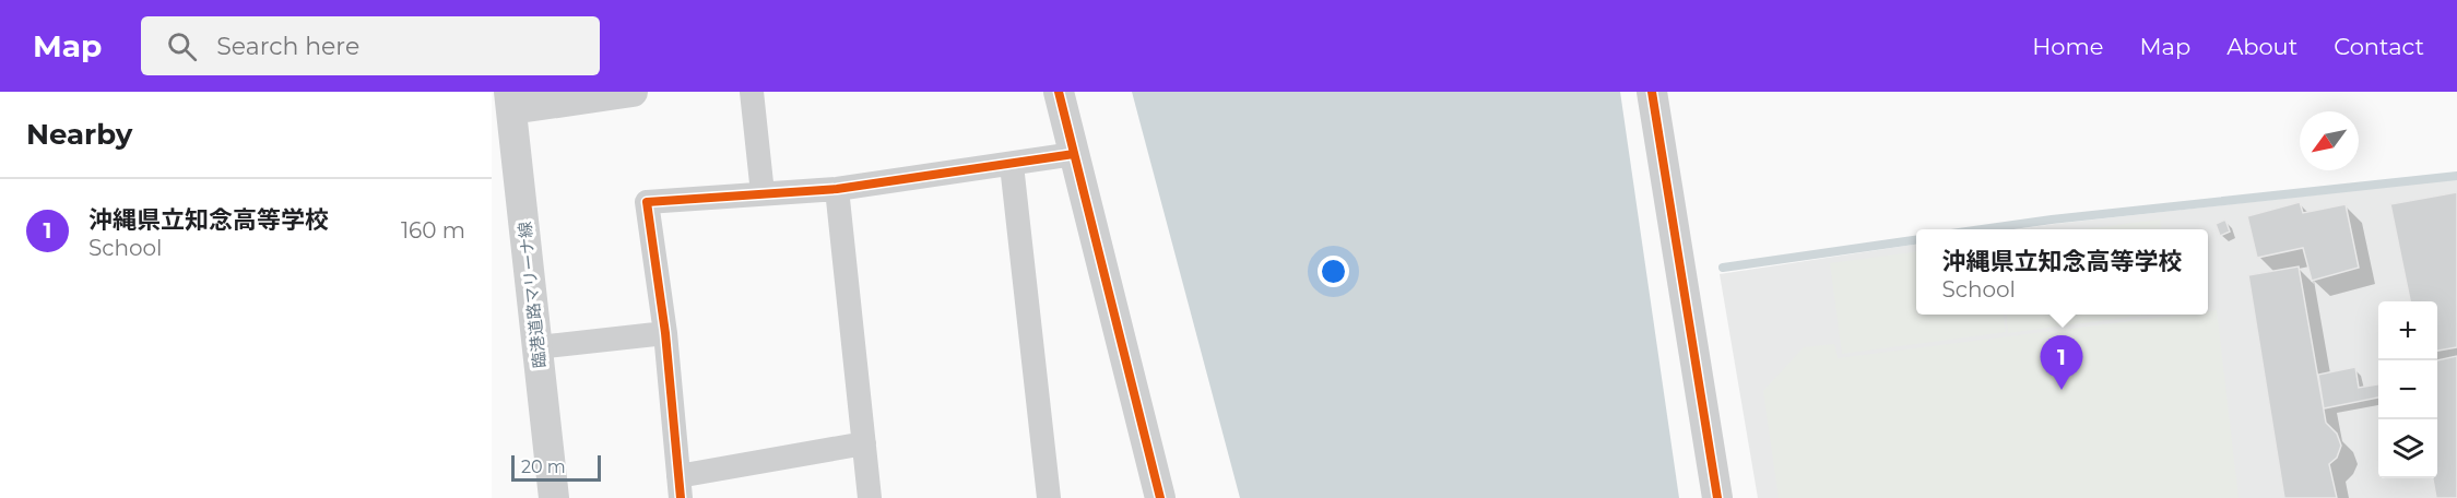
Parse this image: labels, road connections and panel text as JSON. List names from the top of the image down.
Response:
{
  "streets": {
    "street": ["臨港道路マリーナ線"]
  },
  "scale_bar": "20 m",
  "north": "bottom left",
  "page": {
    "header": "Map",
    "search": "Search here",
    "nav": [
      "Home",
      "Map",
      "About",
      "Contact"
    ],
    "heading": "Nearby",
    "list": [
      {
        "mark": "1",
        "name": "沖縄県立知念高等学校",
        "note": "School",
        "value": "160 m"
      }
    ],
    "popup": ["沖縄県立知念高等学校", "School"],
    "map_buttons": ["+", "−"],
    "pins": "1",
    "scale": "20 m"
  }
}
